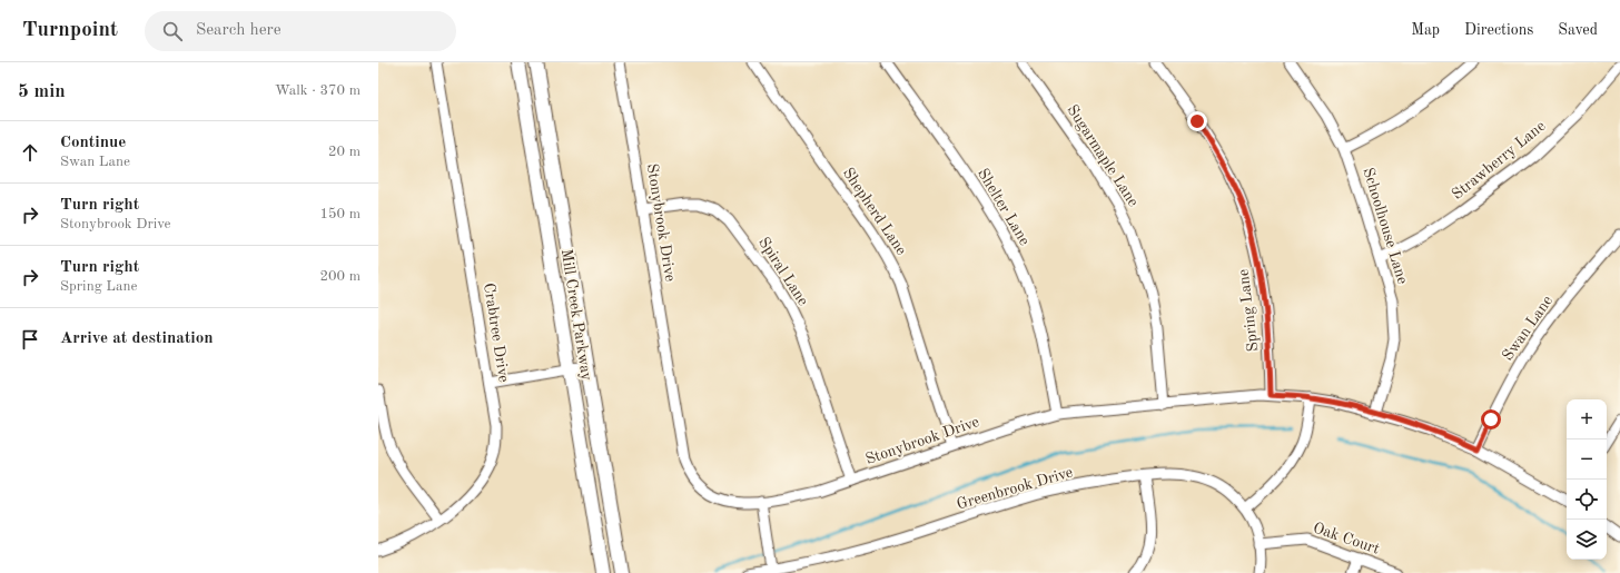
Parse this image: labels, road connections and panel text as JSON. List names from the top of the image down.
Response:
{
  "streets": {
    "main road": ["Mill Creek Parkway"],
    "street": [
      "Sugarmaple Lane",
      "Strawberry Lane",
      "Shelter Lane",
      "Shepherd Lane",
      "Stonybrook Drive",
      "Schoolhouse Lane",
      "Spiral Lane",
      "Spring Lane",
      "Swan Lane",
      "Crabtree Drive",
      "Greenbrook Drive",
      "Oak Court"
    ]
  },
  "crossings": [
    ["Sugarmaple Lane", "Stonybrook Drive"],
    ["Strawberry Lane", "Schoolhouse Lane"],
    ["Shelter Lane", "Stonybrook Drive"],
    ["Shepherd Lane", "Stonybrook Drive"],
    ["Stonybrook Drive", "Schoolhouse Lane"],
    ["Stonybrook Drive", "Spiral Lane"],
    ["Stonybrook Drive", "Spring Lane"],
    ["Stonybrook Drive", "Swan Lane"],
    ["Greenbrook Drive", "Oak Court"]
  ],
  "page": {
    "header": "Turnpoint",
    "search": "Search here",
    "nav": ["Map", "Directions", "Saved"],
    "heading": ["5 min", "Walk · 370 m"],
    "list": [
      ["Continue", "Swan Lane", "20 m"],
      ["Turn right", "Stonybrook Drive", "150 m"],
      ["Turn right", "Spring Lane", "200 m"],
      "Arrive at destination"
    ],
    "map_buttons": ["+", "−"]
  }
}
